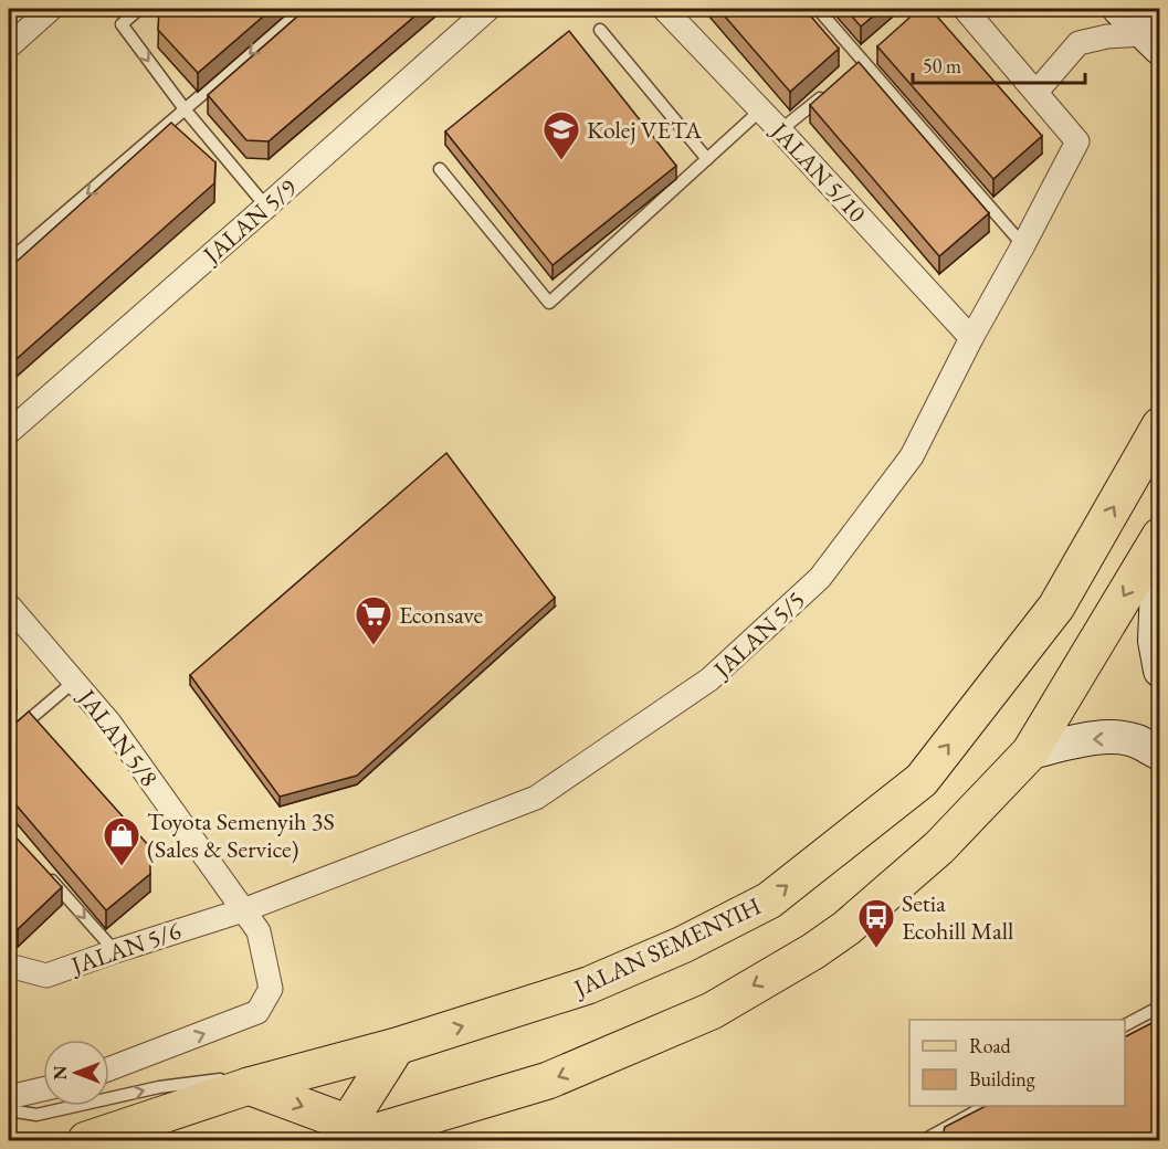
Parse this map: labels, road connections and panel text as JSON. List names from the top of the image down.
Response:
{
  "streets": {
    "main road": ["JALAN SEMENYIH"],
    "street": [
      "JALAN 5/10",
      "JALAN 5/9",
      "JALAN 5/5",
      "JALAN 5/8",
      "JALAN 5/6"
    ]
  },
  "crossings": [
    ["JALAN 5/10", "JALAN 5/5"],
    ["JALAN 5/5", "JALAN 5/8"],
    ["JALAN 5/5", "JALAN 5/6"],
    ["JALAN 5/8", "JALAN 5/6"]
  ],
  "places": {
    "school or university": ["Kolej VETA"],
    "supermarket": ["Econsave"],
    "shop": ["Toyota Semenyih 3S (Sales & Service)"],
    "bus stop": ["Setia Ecohill Mall"]
  },
  "legend": ["Road", "Building"],
  "scale_bar": "50 m",
  "north": "left"
}
